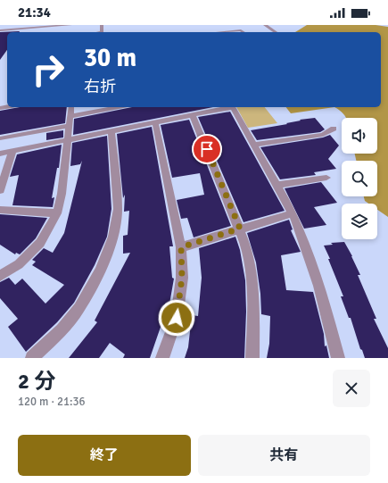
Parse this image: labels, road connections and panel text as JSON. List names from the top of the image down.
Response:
{
  "page": {
    "status": "21:34",
    "turn": ["30 m", "右折"],
    "heading": ["2 分", "120 m · 21:36"],
    "buttons": ["終了", "共有"]
  }
}
